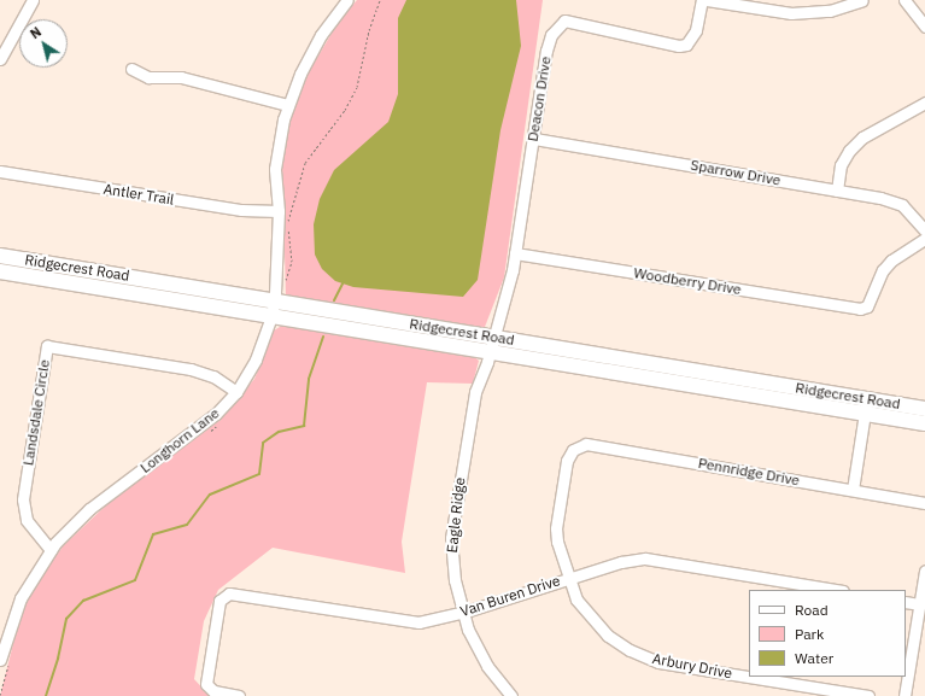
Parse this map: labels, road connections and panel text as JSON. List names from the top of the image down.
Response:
{
  "streets": {
    "main road": ["Ridgecrest Road"],
    "street": [
      "Deacon Drive",
      "Sparrow Drive",
      "Antler Trail",
      "Woodberry Drive",
      "Landsdale Circle",
      "Longhorn Lane",
      "Pennridge Drive",
      "Eagle Ridge",
      "Van Buren Drive",
      "Arbury Drive"
    ]
  },
  "crossings": [
    ["Deacon Drive", "Sparrow Drive"],
    ["Deacon Drive", "Ridgecrest Road"],
    ["Deacon Drive", "Woodberry Drive"],
    ["Deacon Drive", "Eagle Ridge"],
    ["Antler Trail", "Longhorn Lane"],
    ["Ridgecrest Road", "Longhorn Lane"],
    ["Ridgecrest Road", "Eagle Ridge"],
    ["Landsdale Circle", "Longhorn Lane"],
    ["Pennridge Drive", "Arbury Drive"],
    ["Eagle Ridge", "Van Buren Drive"],
    ["Van Buren Drive", "Arbury Drive"]
  ],
  "legend": ["Road", "Park", "Water"],
  "north": "top left"
}
